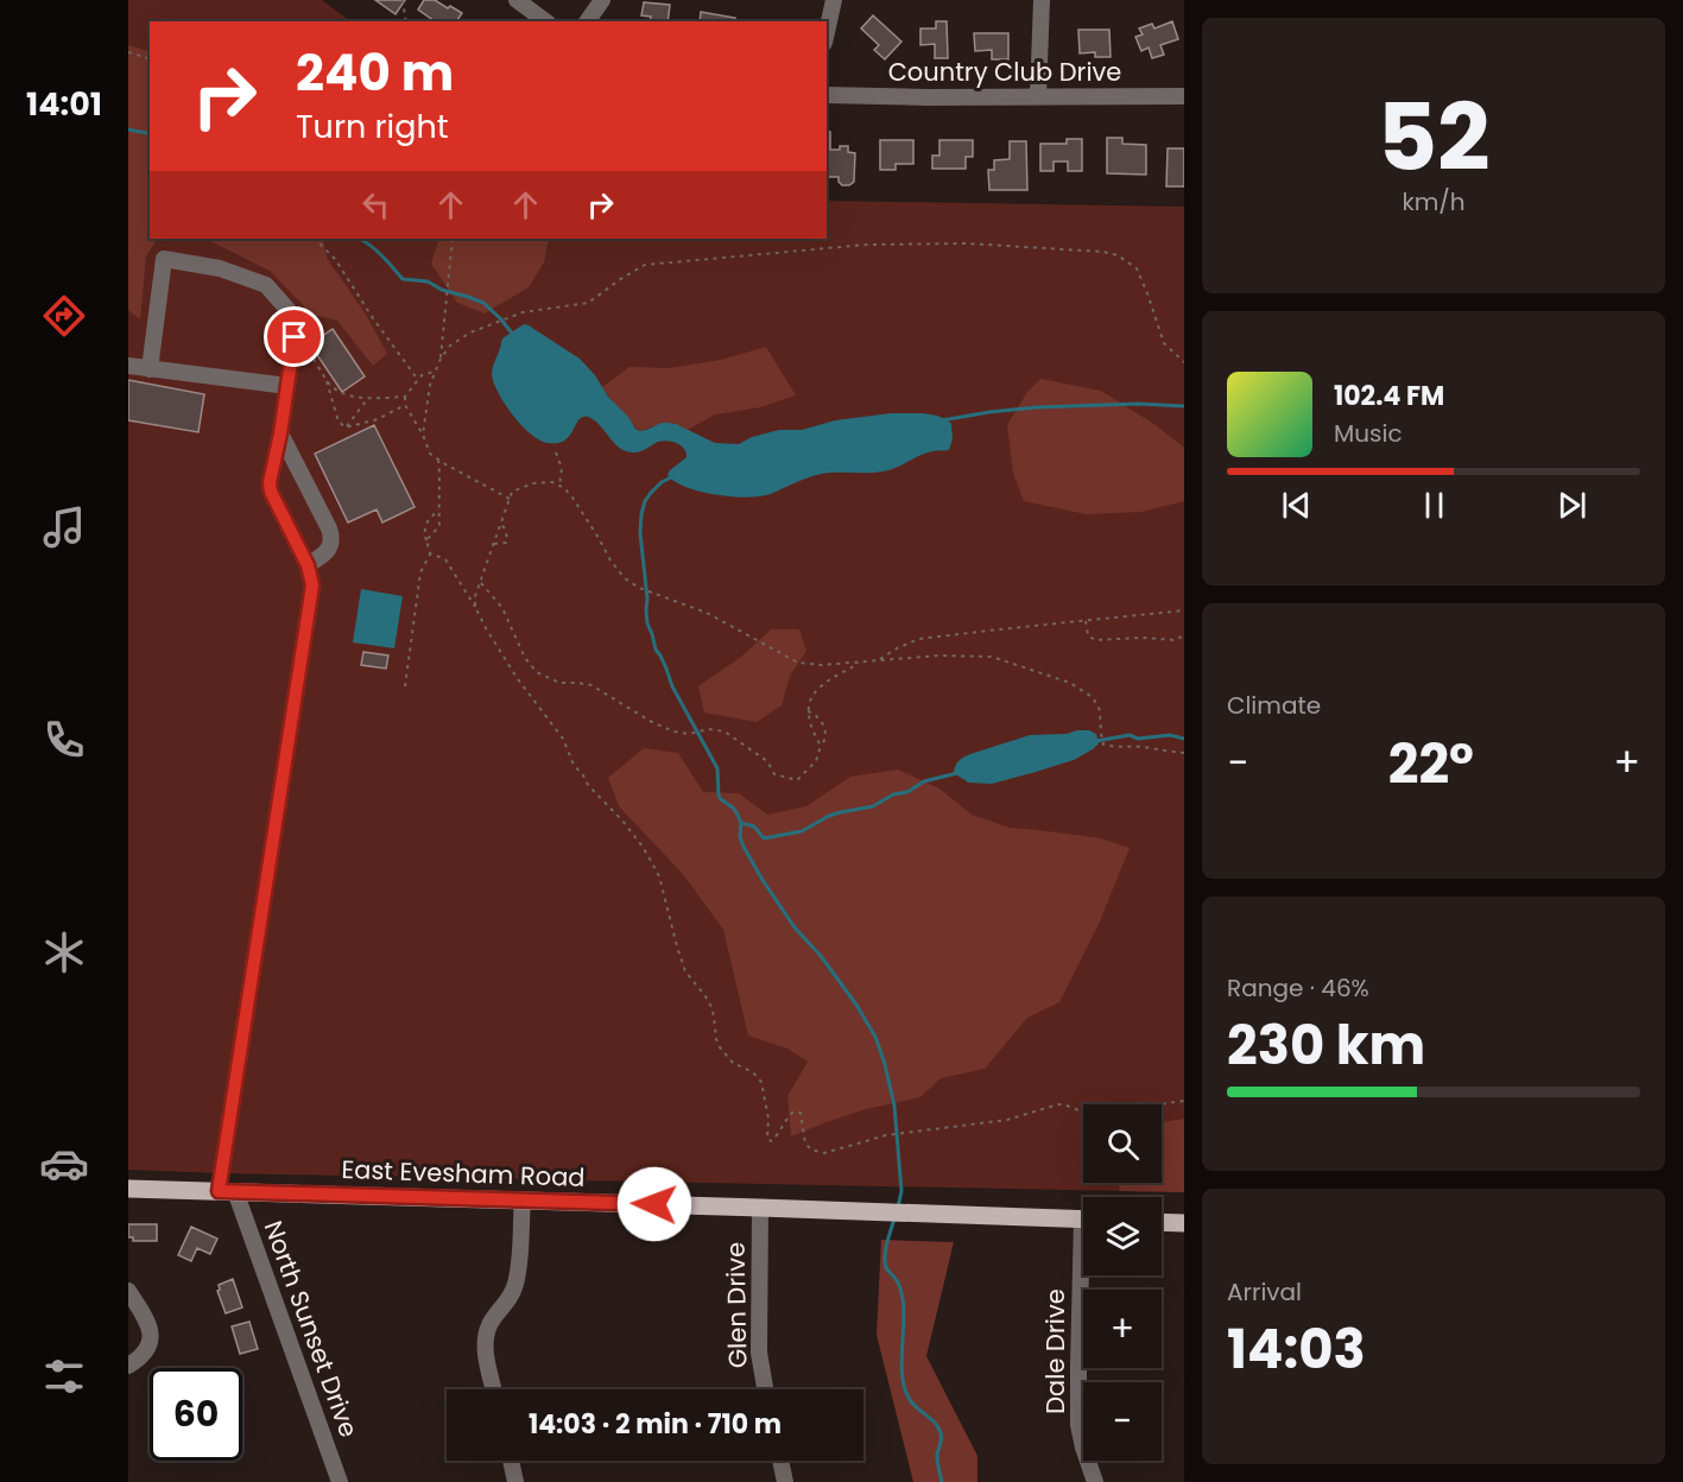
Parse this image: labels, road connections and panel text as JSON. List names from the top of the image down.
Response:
{
  "streets": {
    "main road": ["East Evesham Road"],
    "street": [
      "Country Club Drive",
      "Glen Drive",
      "North Sunset Drive",
      "Dale Drive"
    ]
  },
  "crossings": [
    ["East Evesham Road", "Glen Drive"],
    ["East Evesham Road", "North Sunset Drive"]
  ],
  "page": {
    "tabs": "14:01",
    "tile": [
      ["52", "km/h"],
      "Climate",
      ["Range · 46%", "230 km"],
      ["Arrival", "14:03"]
    ],
    "turn": ["240 m", "Turn right"],
    "song": ["102.4 FM", "Music"],
    "heat": ["−", "22°", "+"],
    "map_buttons": ["+", "−"],
    "limit": "60",
    "trip": "14:03 · 2 min · 710 m"
  }
}
